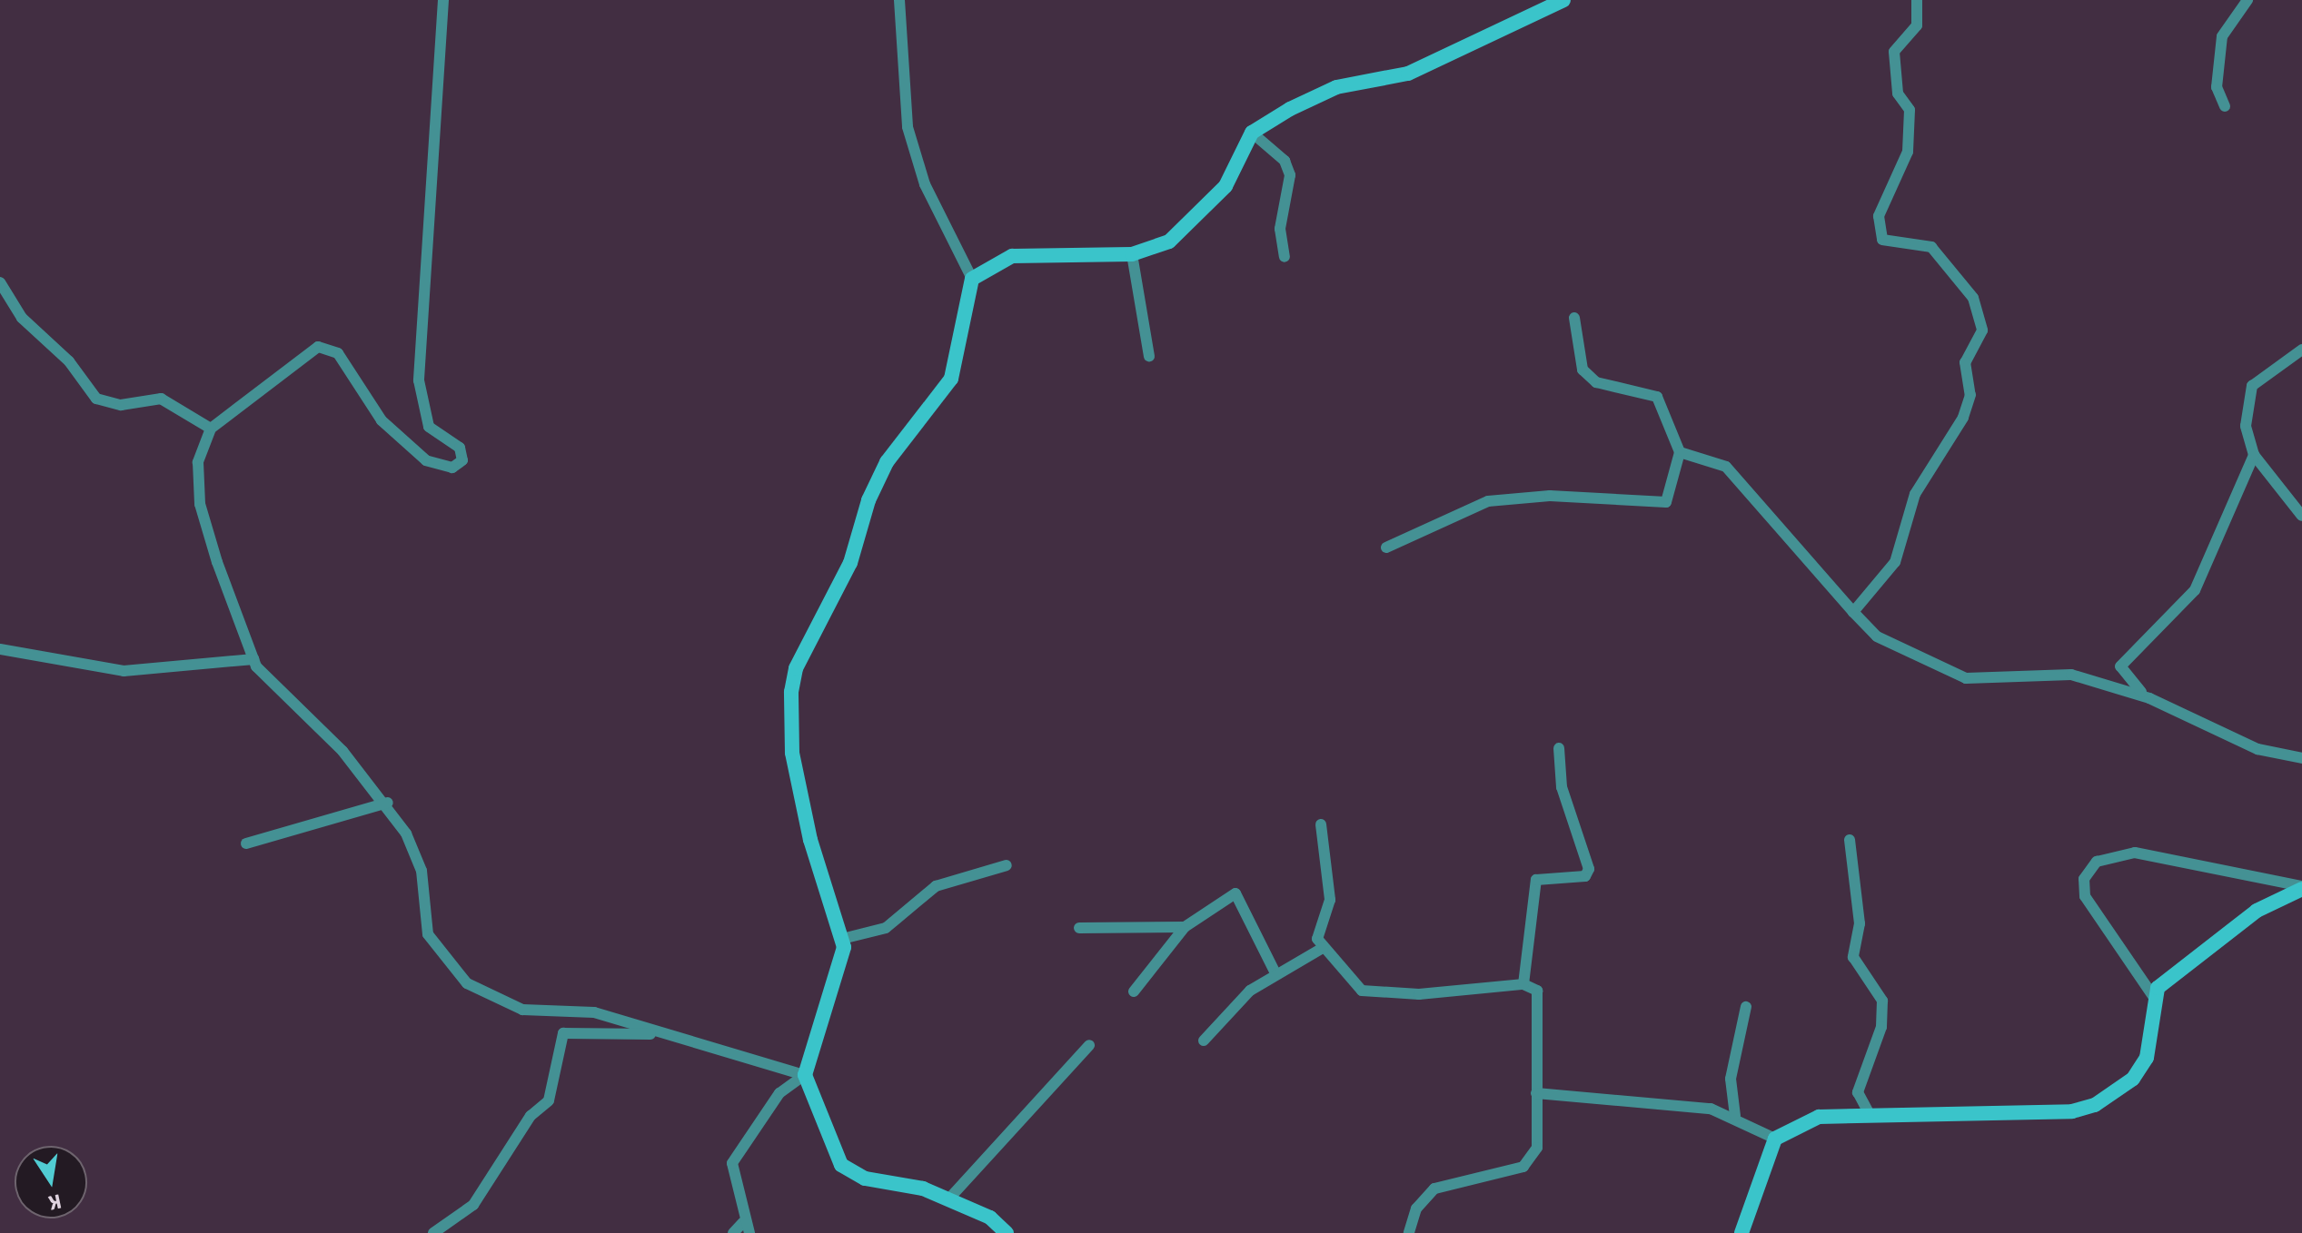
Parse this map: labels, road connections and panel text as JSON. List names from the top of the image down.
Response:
{
  "north": "bottom"
}
